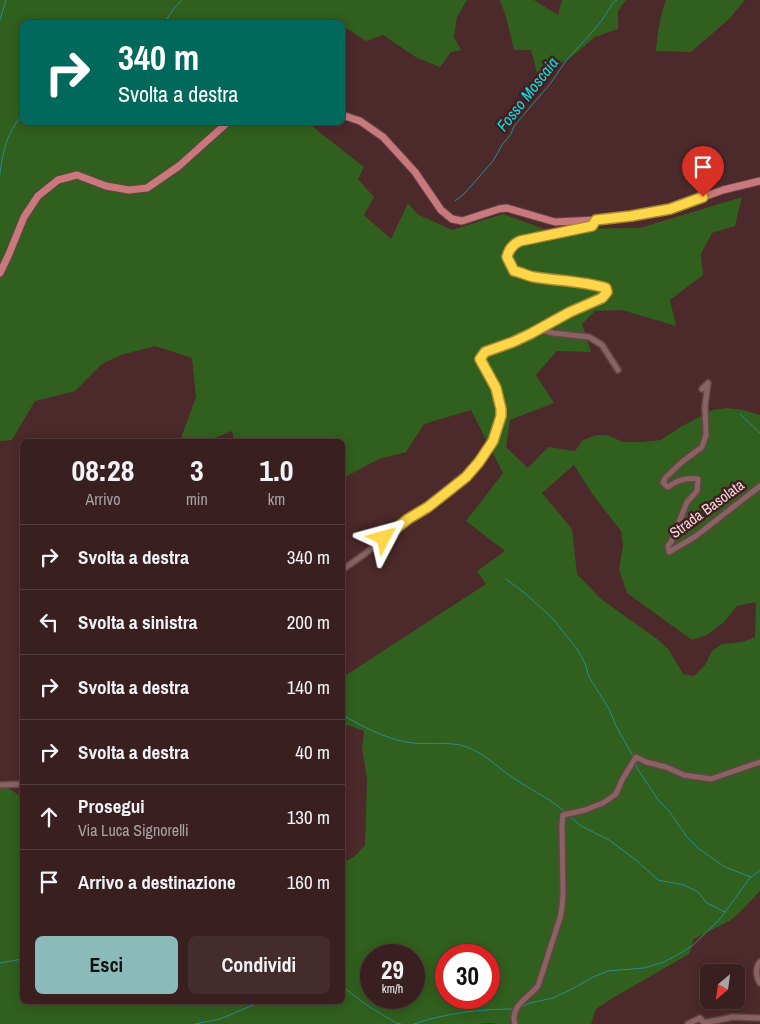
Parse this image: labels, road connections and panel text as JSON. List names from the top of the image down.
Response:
{
  "streets": {
    "street": ["Strada Basolata"]
  },
  "water": ["Fosso Moscaia"],
  "north": "bottom left",
  "page": {
    "turn": ["340 m", "Svolta a destra"],
    "eta": [
      "08:28",
      "Arrivo",
      "3",
      "min",
      "1.0",
      "km"
    ],
    "list": [
      {
        "name": "Svolta a destra",
        "value": "340 m"
      },
      {
        "name": "Svolta a sinistra",
        "value": "200 m"
      },
      {
        "name": "Svolta a destra",
        "value": "140 m"
      },
      {
        "name": "Svolta a destra",
        "value": "40 m"
      },
      {
        "name": "Prosegui",
        "note": "Via Luca Signorelli",
        "value": "130 m"
      },
      {
        "name": "Arrivo a destinazione",
        "value": "160 m"
      }
    ],
    "buttons": ["Esci", "Condividi"],
    "speed": "29 km/h",
    "limit": "30"
  }
}
